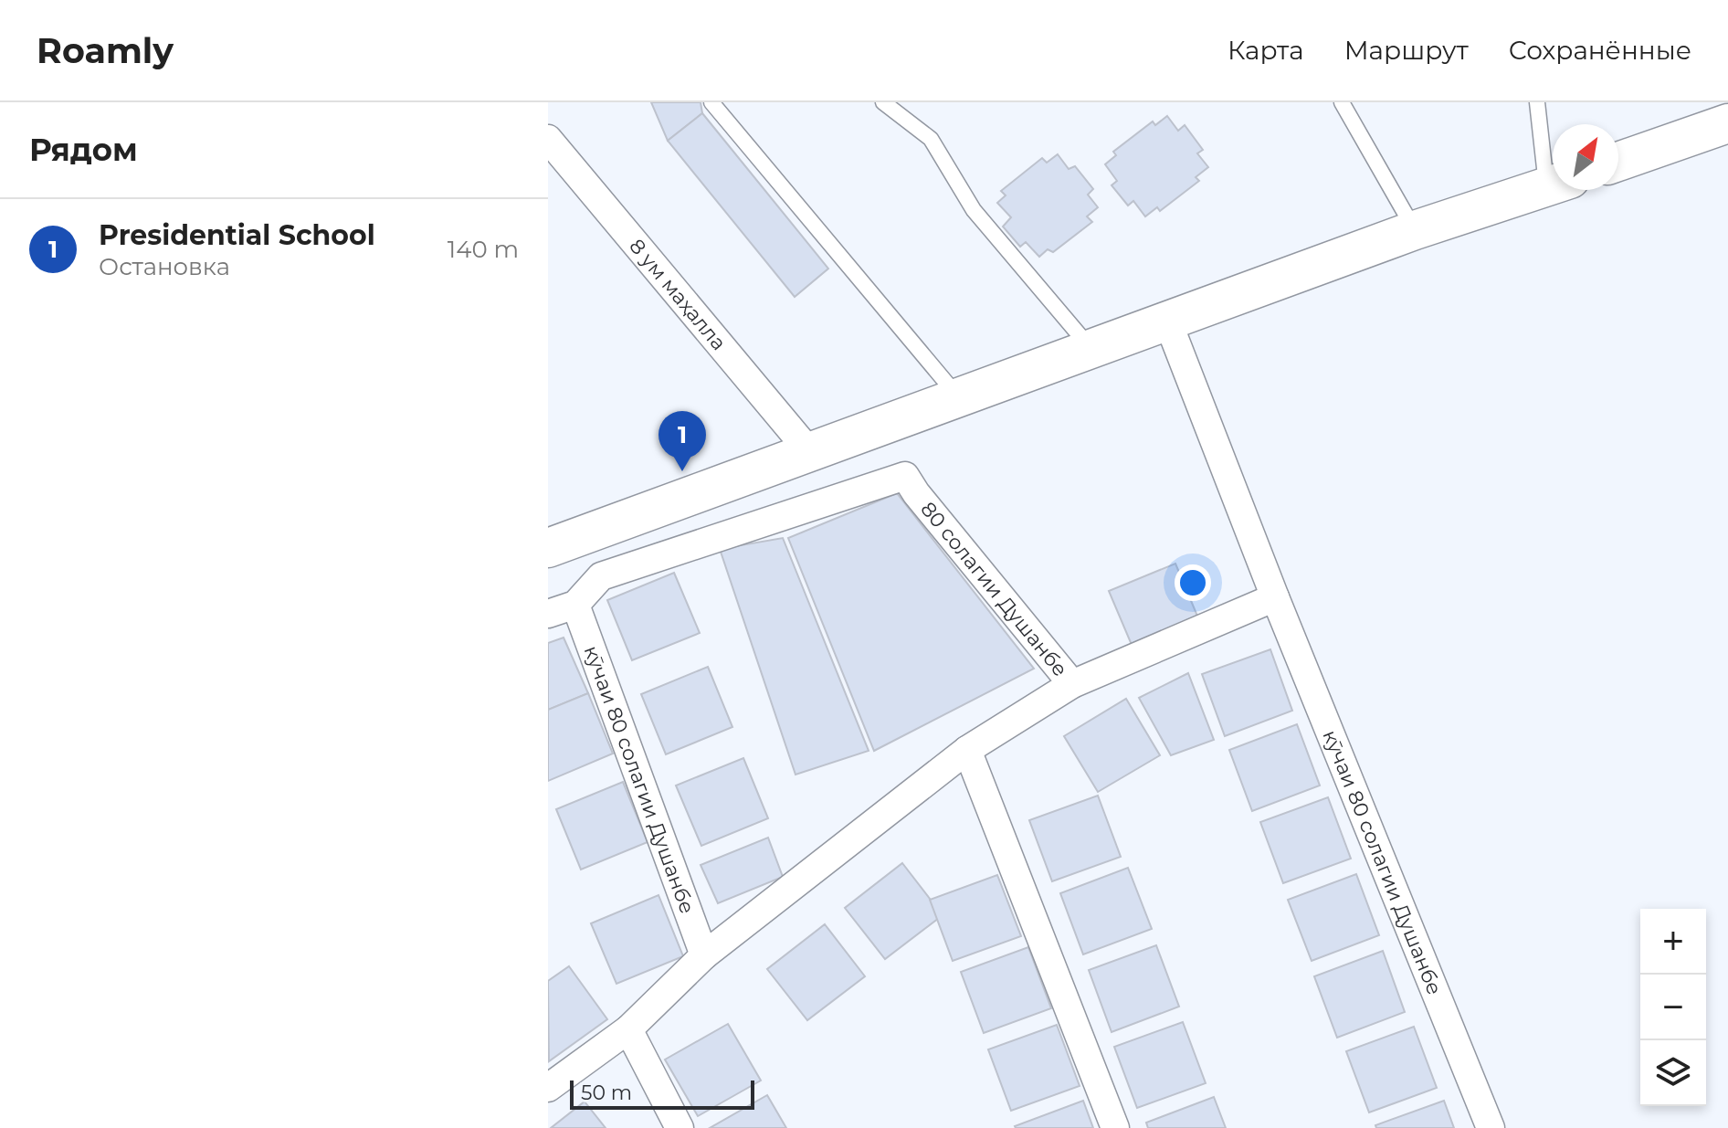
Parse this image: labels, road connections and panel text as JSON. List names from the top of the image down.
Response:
{
  "streets": {
    "street": ["8 ум маҳалла", "80 солагии Душанбе", "кӯчаи 80 солагии Душанбе"]
  },
  "crossings": [
    ["80 солагии Душанбе", "кӯчаи 80 солагии Душанбе"]
  ],
  "scale_bar": "50 m",
  "north": "top right",
  "page": {
    "header": "Roamly",
    "nav": ["Карта", "Маршрут", "Сохранённые"],
    "heading": "Рядом",
    "list": [
      {
        "mark": "1",
        "name": "Presidential School",
        "note": "Остановка",
        "value": "140 m"
      }
    ],
    "pins": "1",
    "map_buttons": ["+", "−"],
    "scale": "50 m"
  }
}
